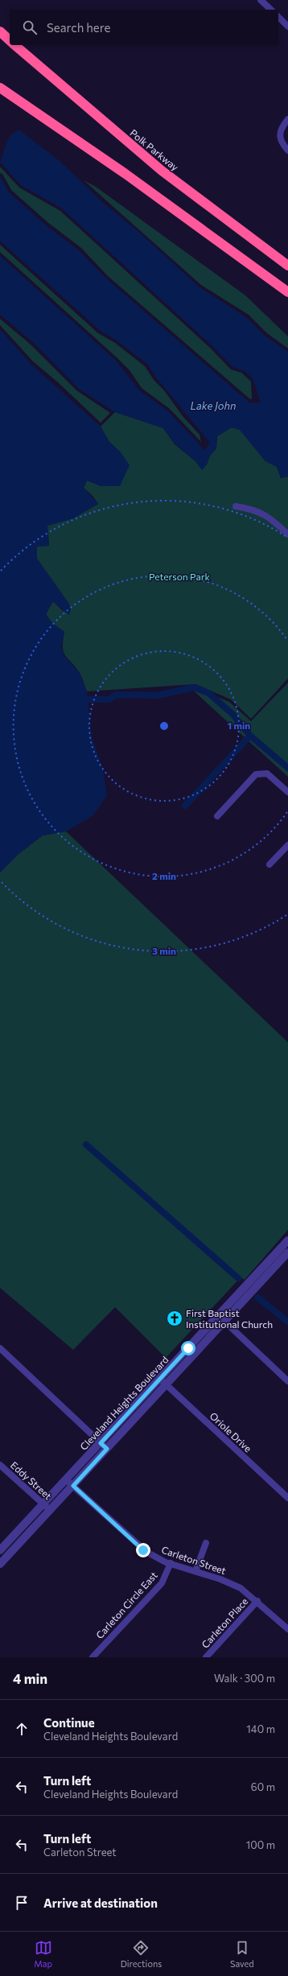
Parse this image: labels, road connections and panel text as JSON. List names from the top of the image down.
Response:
{
  "streets": {
    "highway": ["Polk Parkway"],
    "street": [
      "Cleveland Heights Boulevard",
      "Oriole Drive",
      "Eddy Street",
      "Carleton Street",
      "Carleton Circle East",
      "Carleton Place"
    ]
  },
  "crossings": [
    ["Cleveland Heights Boulevard", "Oriole Drive"],
    ["Cleveland Heights Boulevard", "Eddy Street"],
    ["Cleveland Heights Boulevard", "Carleton Street"],
    ["Carleton Street", "Carleton Circle East"],
    ["Carleton Street", "Carleton Place"]
  ],
  "water": ["Lake John"],
  "parks": ["Peterson Park"],
  "places": {
    "church": ["First Baptist Institutional Church"]
  },
  "page": {
    "search": "Search here",
    "heading": ["4 min", "Walk · 300 m"],
    "list": [
      ["Continue", "Cleveland Heights Boulevard", "140 m"],
      ["Turn left", "Cleveland Heights Boulevard", "60 m"],
      ["Turn left", "Carleton Street", "100 m"],
      "Arrive at destination"
    ],
    "nav": ["Map", "Directions", "Saved"]
  },
  "rings": ["1 min", "2 min", "3 min"]
}
